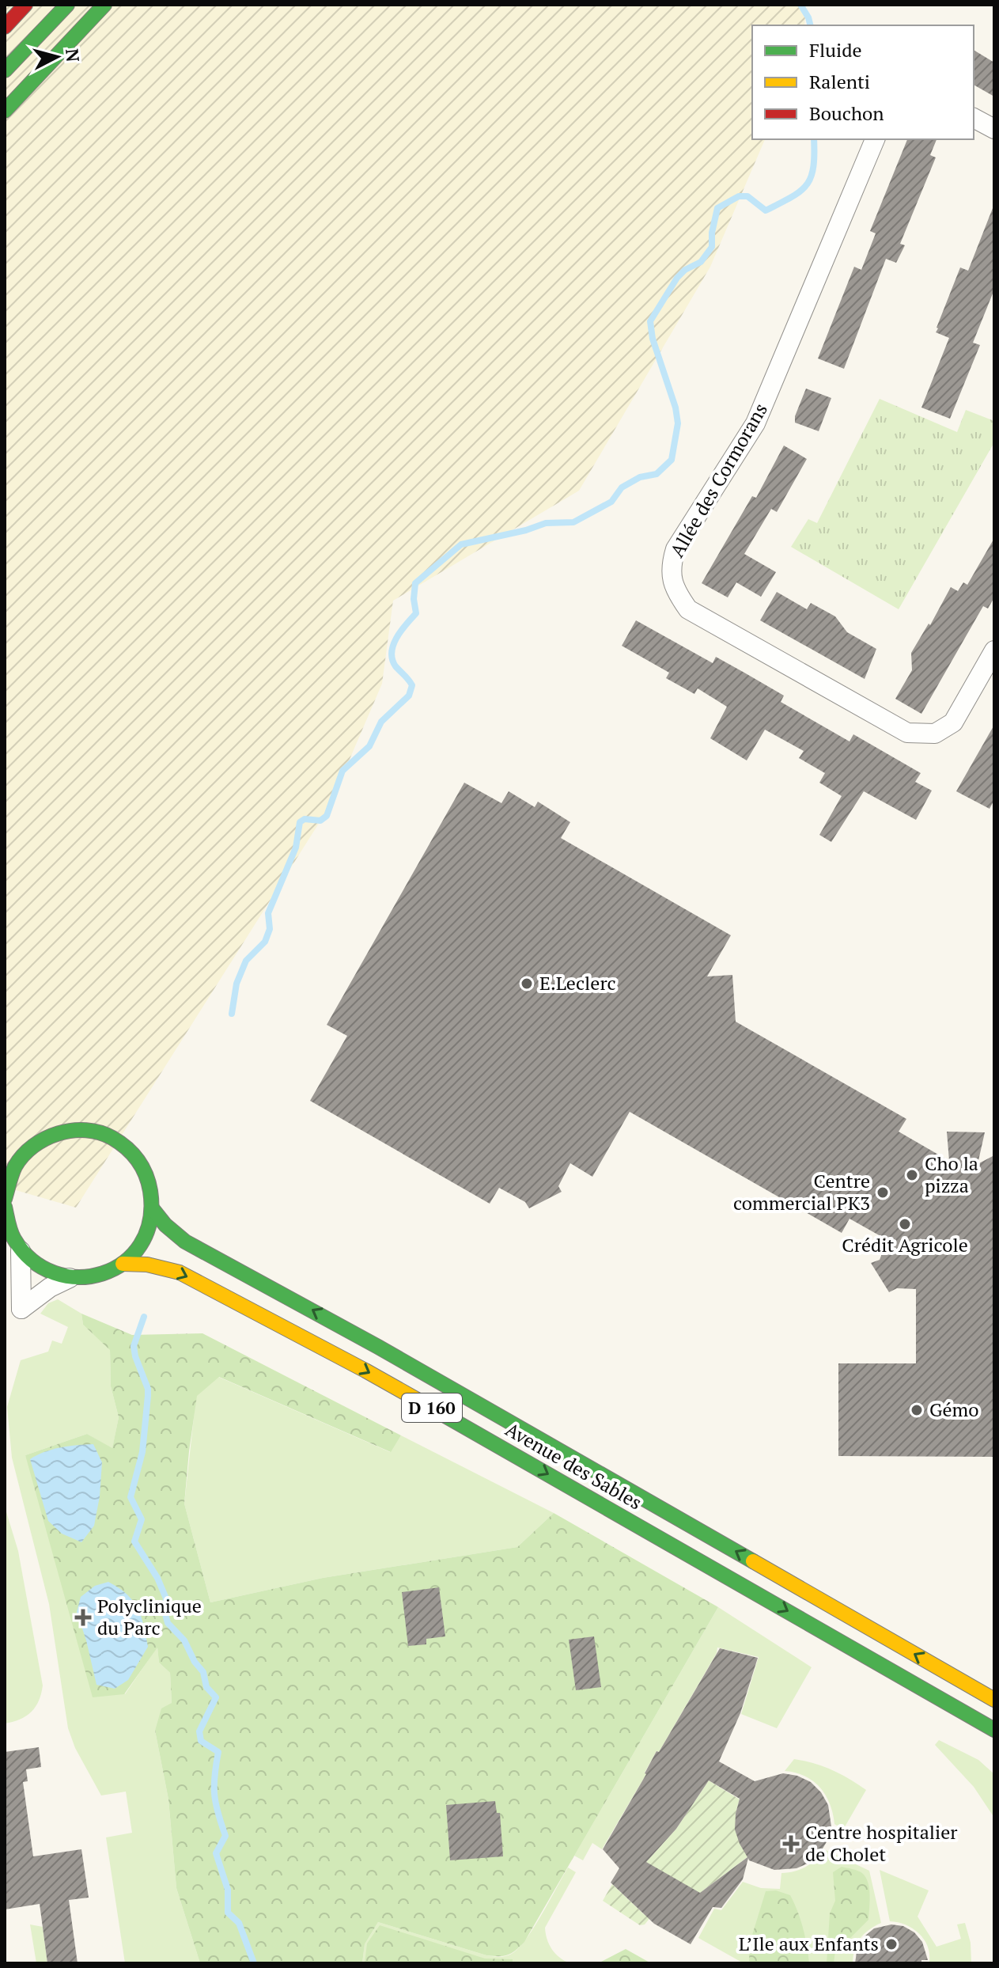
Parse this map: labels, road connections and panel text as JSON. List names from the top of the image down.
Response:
{
  "streets": {
    "main road": ["D 160", "Avenue des Sables"],
    "street": ["Allée des Cormorans"]
  },
  "places": {
    "other": [
      "E.Leclerc",
      "Cho la pizza",
      "Centre commercial PK3",
      "Crédit Agricole",
      "Gémo",
      "L’Ile aux Enfants"
    ],
    "health": ["Polyclinique du Parc", "Centre hospitalier de Cholet"]
  },
  "legend": ["Fluide", "Ralenti", "Bouchon"],
  "north": "right"
}
